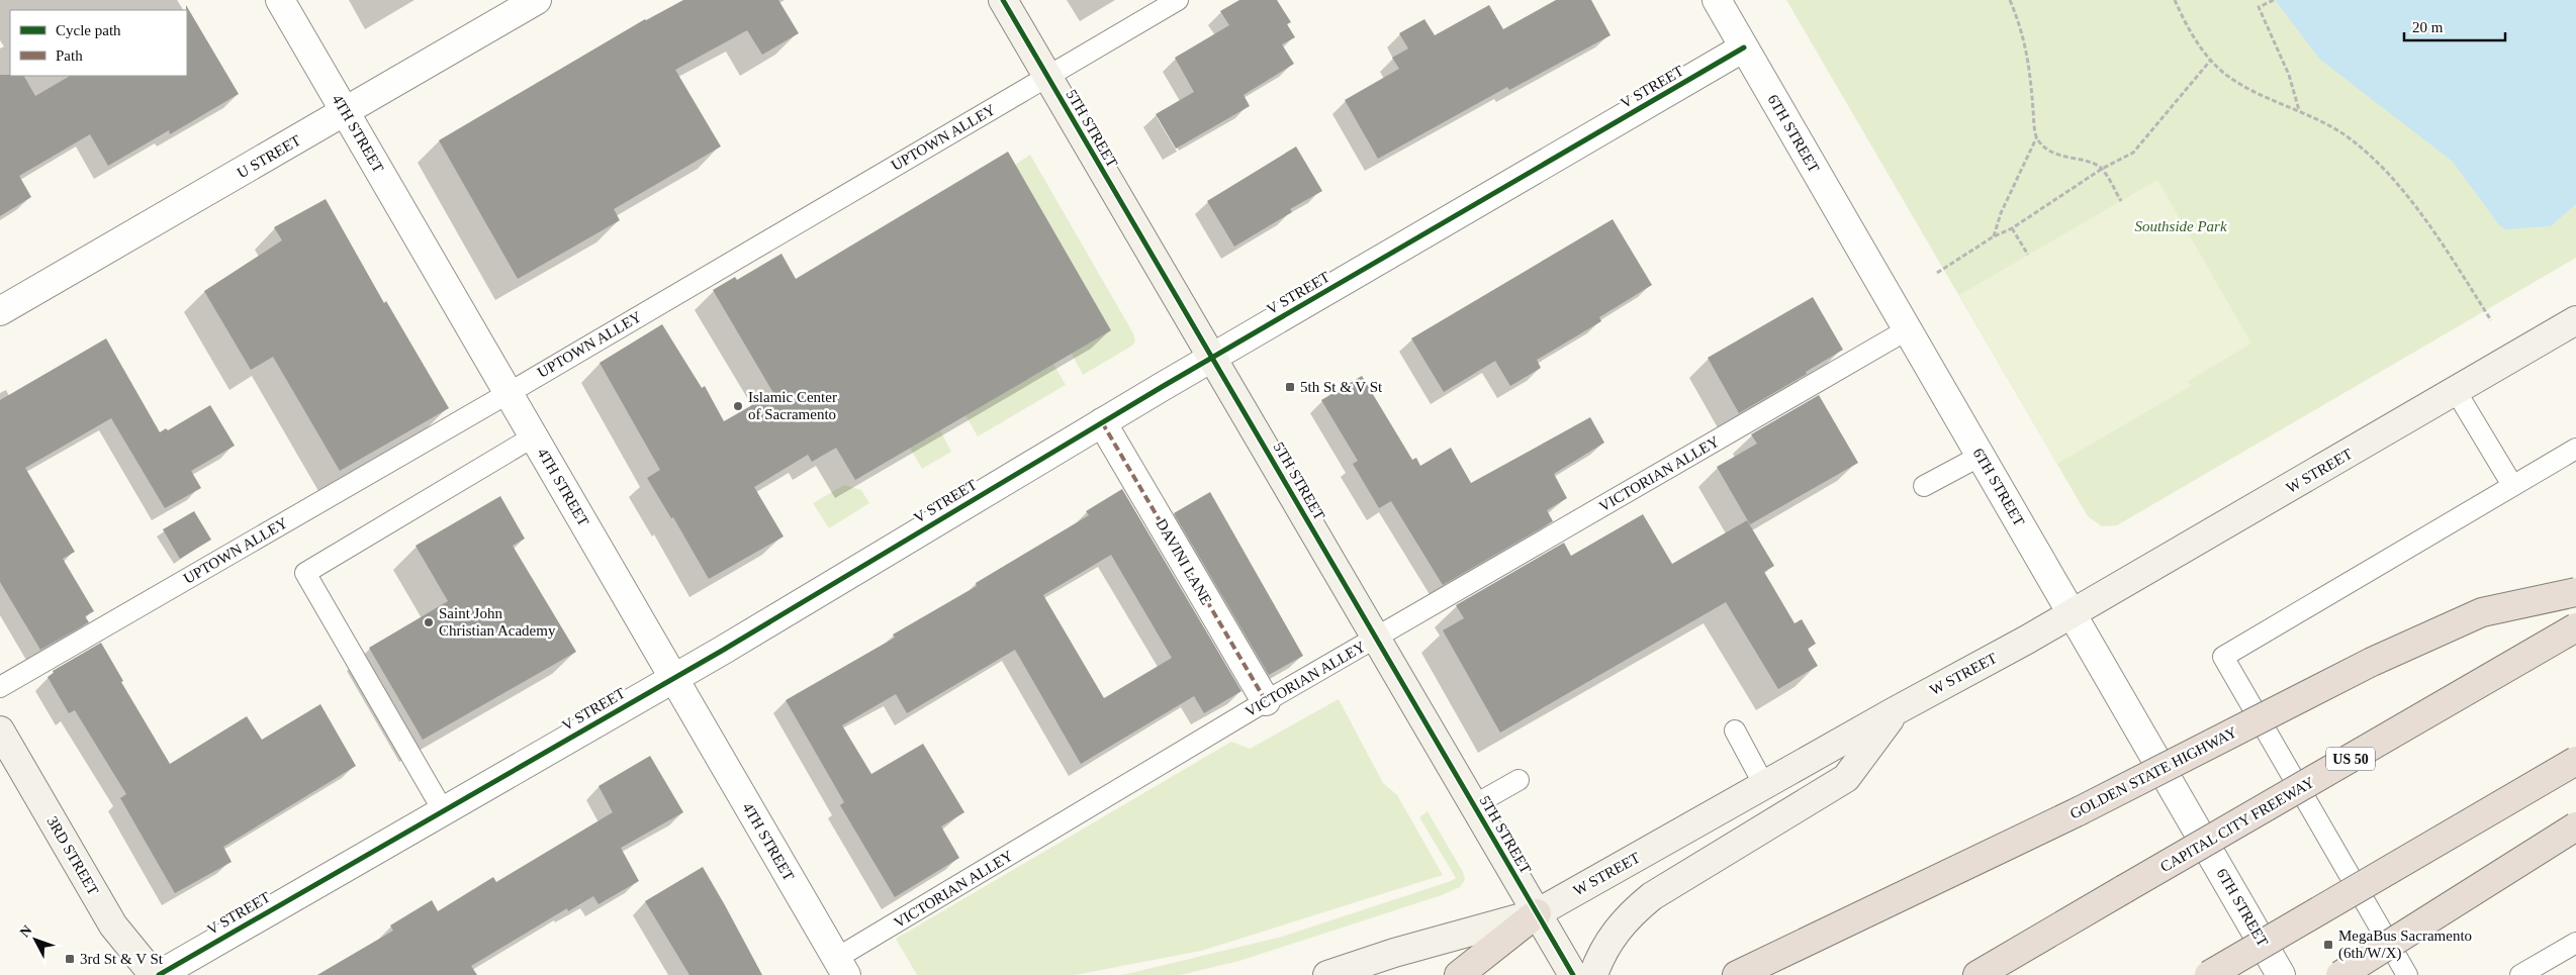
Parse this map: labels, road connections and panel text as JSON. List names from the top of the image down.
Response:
{
  "streets": {
    "highway": ["US 50", "GOLDEN STATE HIGHWAY", "CAPITAL CITY FREEWAY"],
    "street": [
      "V STREET",
      "5TH STREET",
      "4TH STREET",
      "6TH STREET",
      "U STREET",
      "W STREET",
      "DAVINI LANE",
      "3RD STREET"
    ],
    "lane": ["UPTOWN ALLEY", "VICTORIAN ALLEY"]
  },
  "crossings": [
    ["V STREET", "5TH STREET"],
    ["V STREET", "4TH STREET"],
    ["V STREET", "6TH STREET"],
    ["V STREET", "DAVINI LANE"],
    ["5TH STREET", "UPTOWN ALLEY"],
    ["5TH STREET", "W STREET"],
    ["5TH STREET", "VICTORIAN ALLEY"],
    ["4TH STREET", "UPTOWN ALLEY"],
    ["4TH STREET", "U STREET"],
    ["4TH STREET", "VICTORIAN ALLEY"],
    ["6TH STREET", "W STREET"],
    ["6TH STREET", "VICTORIAN ALLEY"],
    ["VICTORIAN ALLEY", "DAVINI LANE"]
  ],
  "parks": ["Southside Park"],
  "places": {
    "transit": ["5th St & V St", "MegaBus Sacramento (6th/W/X)", "3rd St & V St"],
    "other": ["Islamic Center of Sacramento", "Saint John Christian Academy"]
  },
  "legend": ["Cycle path", "Path"],
  "scale_bar": "20 m",
  "north": "top left"
}
